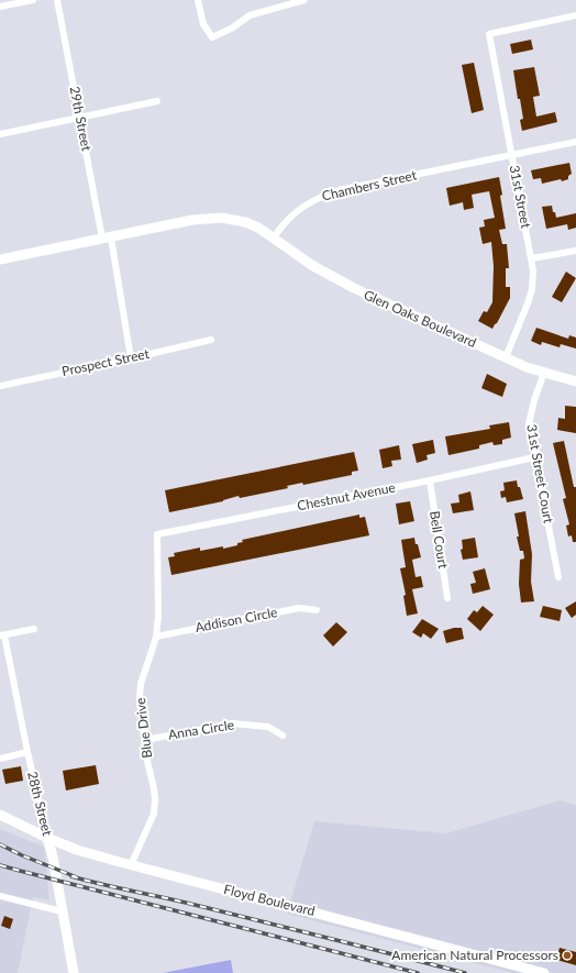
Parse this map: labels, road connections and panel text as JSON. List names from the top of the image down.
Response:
{
  "streets": {
    "main road": ["Glen Oaks Boulevard", "28th Street", "Floyd Boulevard"],
    "street": [
      "29th Street",
      "Chambers Street",
      "31st Street",
      "Prospect Street",
      "31st Street Court",
      "Chestnut Avenue",
      "Bell Court",
      "Addison Circle",
      "Blue Drive",
      "Anna Circle"
    ]
  },
  "crossings": [
    ["29th Street", "Prospect Street"],
    ["Chambers Street", "31st Street"],
    ["Chambers Street", "Glen Oaks Boulevard"],
    ["31st Street", "Glen Oaks Boulevard"],
    ["Glen Oaks Boulevard", "31st Street Court"],
    ["31st Street Court", "Chestnut Avenue"],
    ["Chestnut Avenue", "Bell Court"],
    ["Chestnut Avenue", "Blue Drive"],
    ["Addison Circle", "Blue Drive"],
    ["Blue Drive", "Anna Circle"],
    ["Blue Drive", "Floyd Boulevard"],
    ["28th Street", "Floyd Boulevard"]
  ],
  "places": ["American Natural Processors"]
}
